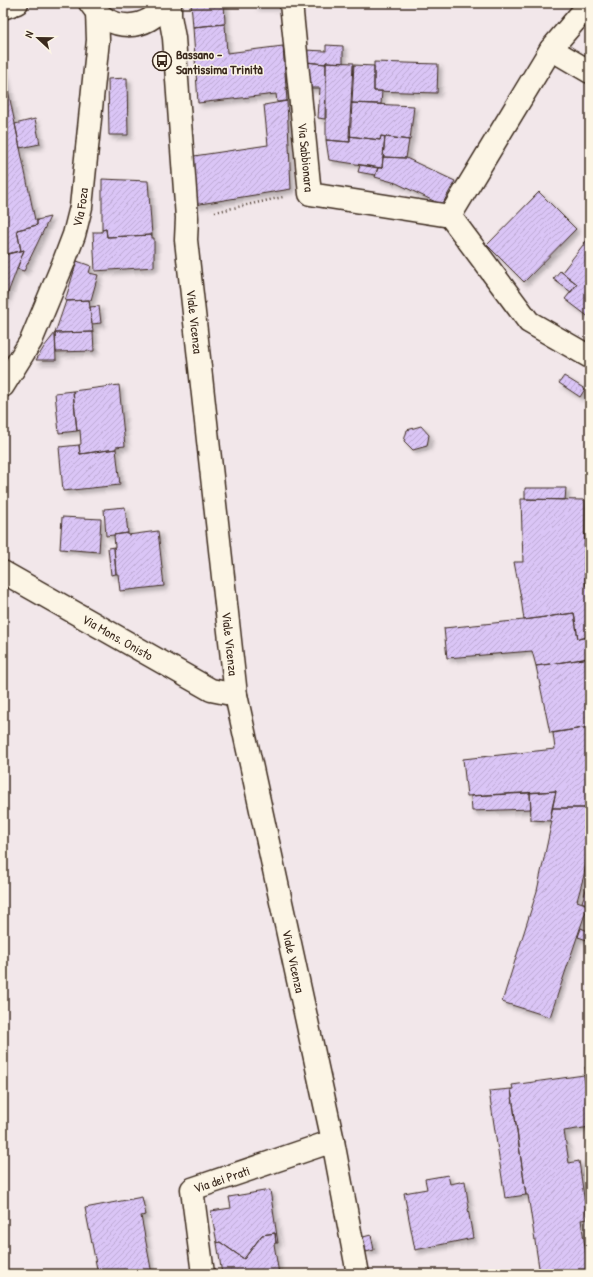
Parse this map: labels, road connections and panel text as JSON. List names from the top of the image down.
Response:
{
  "streets": {
    "street": [
      "Via Sabbionara",
      "Via Foza",
      "Viale Vicenza",
      "Via Mons. Onisto",
      "Via dei Prati"
    ]
  },
  "crossings": [
    ["Viale Vicenza", "Via Mons. Onisto"],
    ["Viale Vicenza", "Via dei Prati"]
  ],
  "places": {
    "bus stop": ["Bassano - Santissima Trinità"]
  },
  "north": "left"
}
